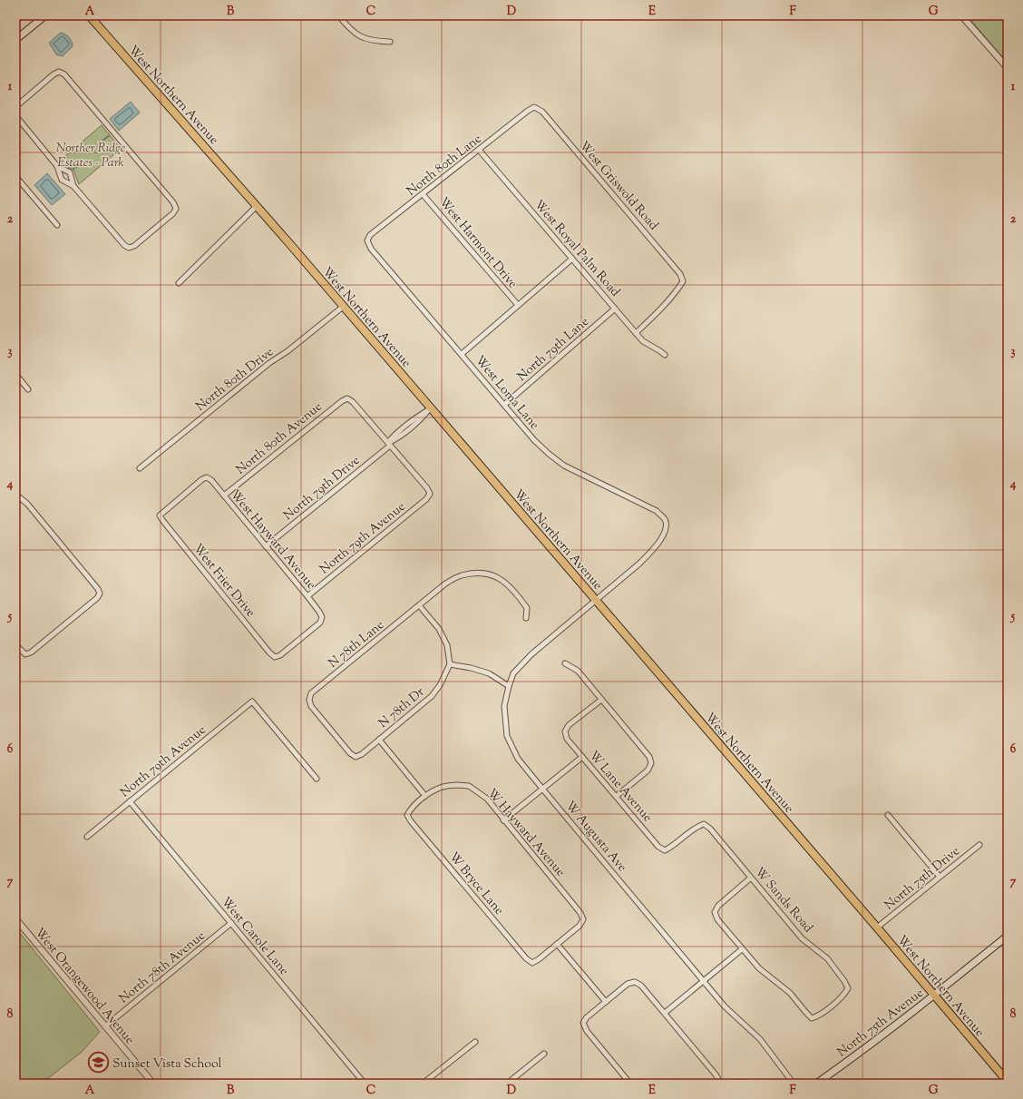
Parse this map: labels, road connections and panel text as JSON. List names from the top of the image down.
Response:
{
  "streets": {
    "main road": ["West Northern Avenue", "North 75th Avenue"],
    "street": [
      "North 80th Lane",
      "West Griswold Road",
      "West Harmont Drive",
      "West Royal Palm Road",
      "North 79th Lane",
      "North 80th Drive",
      "West Loma Lane",
      "North 80th Avenue",
      "North 79th Drive",
      "North 79th Avenue",
      "West Hayward Avenue",
      "West Frier Drive",
      "N 78th Lane",
      "N 78th Dr",
      "W Lane Avenue",
      "W Hayward Avenue",
      "W Augusta Ave",
      "North 75th Drive",
      "W Bryce Lane",
      "W Sands Road",
      "West Carole Lane",
      "North 78th Avenue",
      "West Orangewood Avenue"
    ]
  },
  "crossings": [
    ["West Northern Avenue", "North 80th Drive"],
    ["West Northern Avenue", "West Loma Lane"],
    ["West Northern Avenue", "North 79th Drive"],
    ["West Northern Avenue", "W Augusta Ave"],
    ["West Northern Avenue", "North 75th Drive"],
    ["West Northern Avenue", "North 75th Avenue"],
    ["North 80th Lane", "West Griswold Road"],
    ["North 80th Lane", "West Harmont Drive"],
    ["North 80th Lane", "West Royal Palm Road"],
    ["North 80th Lane", "West Loma Lane"],
    ["West Griswold Road", "West Royal Palm Road"],
    ["West Royal Palm Road", "North 79th Lane"],
    ["North 79th Lane", "West Loma Lane"],
    ["West Loma Lane", "W Augusta Ave"],
    ["North 80th Avenue", "North 79th Drive"],
    ["North 80th Avenue", "North 79th Avenue"],
    ["North 80th Avenue", "West Hayward Avenue"],
    ["North 79th Drive", "North 79th Avenue"],
    ["North 79th Drive", "West Hayward Avenue"],
    ["North 79th Avenue", "West Hayward Avenue"],
    ["North 79th Avenue", "West Carole Lane"],
    ["West Hayward Avenue", "West Frier Drive"],
    ["N 78th Lane", "N 78th Dr"],
    ["W Lane Avenue", "W Sands Road"],
    ["W Hayward Avenue", "W Bryce Lane"],
    ["West Carole Lane", "North 78th Avenue"],
    ["North 78th Avenue", "West Orangewood Avenue"]
  ],
  "parks": ["Norther Ridge Estates - Park"],
  "places": {
    "school or university": ["Sunset Vista School"]
  },
  "grid": {
    "columns": [
      "A",
      "B",
      "C",
      "D",
      "E",
      "F",
      "G"
    ],
    "rows": [
      "1",
      "2",
      "3",
      "4",
      "5",
      "6",
      "7",
      "8"
    ]
  }
}
